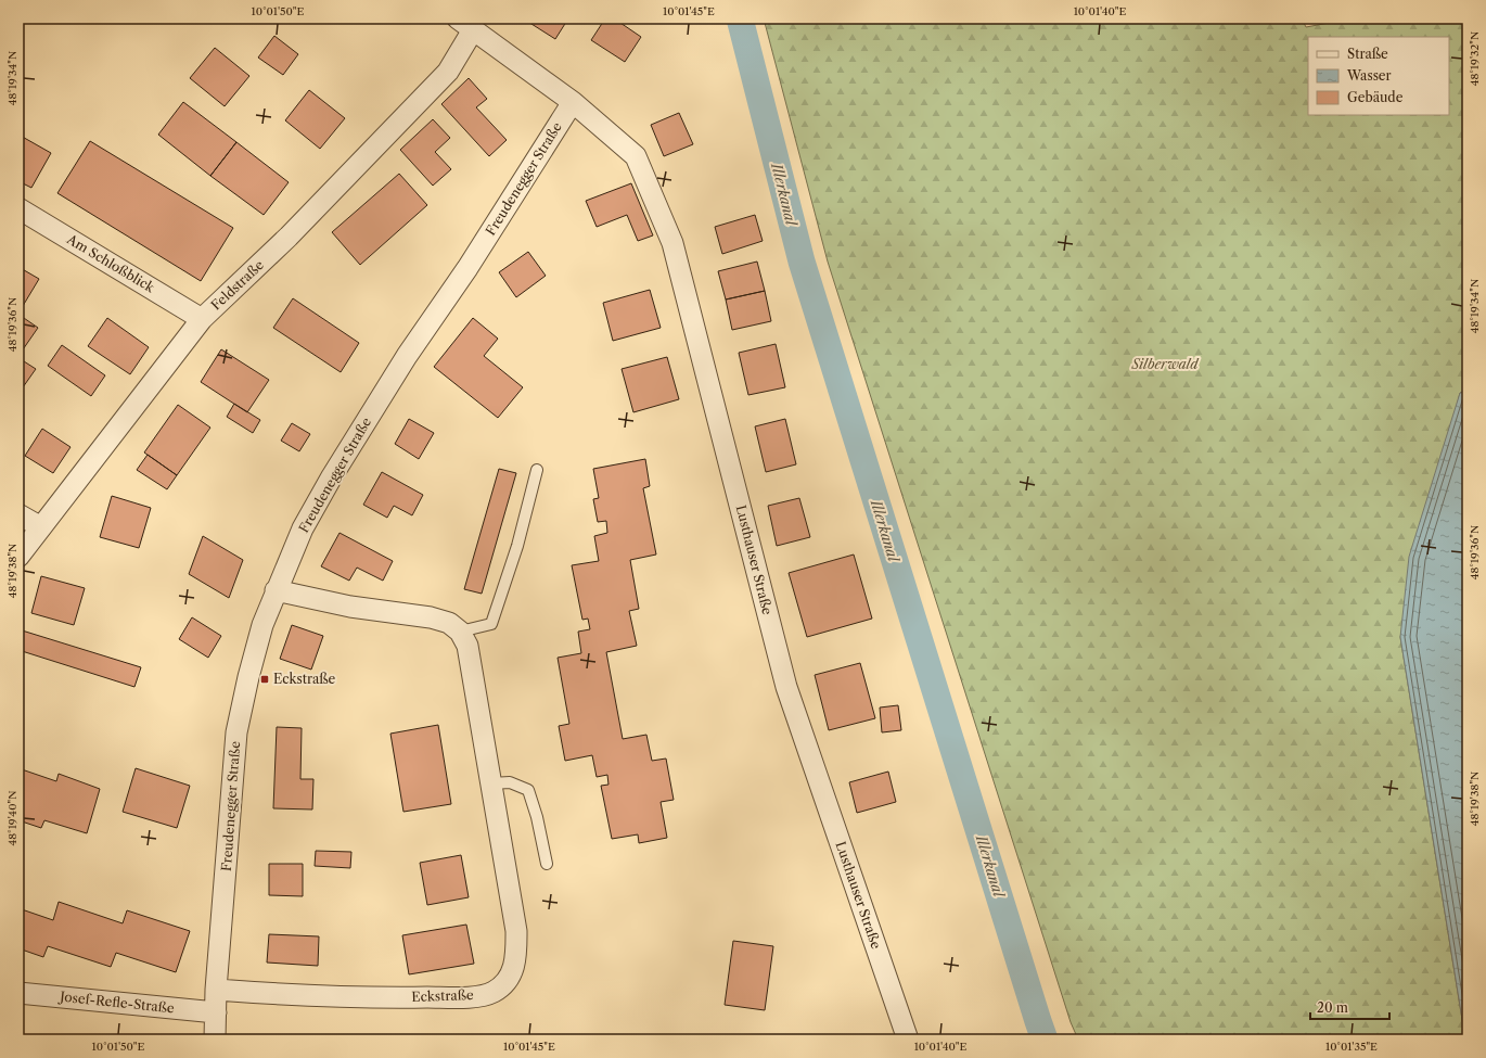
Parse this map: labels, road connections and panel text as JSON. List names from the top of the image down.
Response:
{
  "streets": {
    "street": [
      "Freudenegger Straße",
      "Am Schloßblick",
      "Feldstraße",
      "Lusthauser Straße",
      "Eckstraße",
      "Josef-Refle-Straße"
    ]
  },
  "crossings": [
    ["Freudenegger Straße", "Lusthauser Straße"],
    ["Freudenegger Straße", "Eckstraße"],
    ["Freudenegger Straße", "Josef-Refle-Straße"],
    ["Am Schloßblick", "Feldstraße"]
  ],
  "water": ["Illerkanal"],
  "parks": ["Silberwald"],
  "places": {
    "transit": ["Eckstraße"]
  },
  "legend": ["Straße", "Wasser", "Gebäude"],
  "scale_bar": "20 m",
  "coordinates": [
    "10°01'50\"E",
    "10°01'45\"E",
    "10°01'40\"E",
    "48°19'32\"N",
    "48°19'34\"N",
    "48°19'36\"N",
    "48°19'38\"N",
    "48°19'40\"N",
    "10°01'35\"E"
  ]
}
